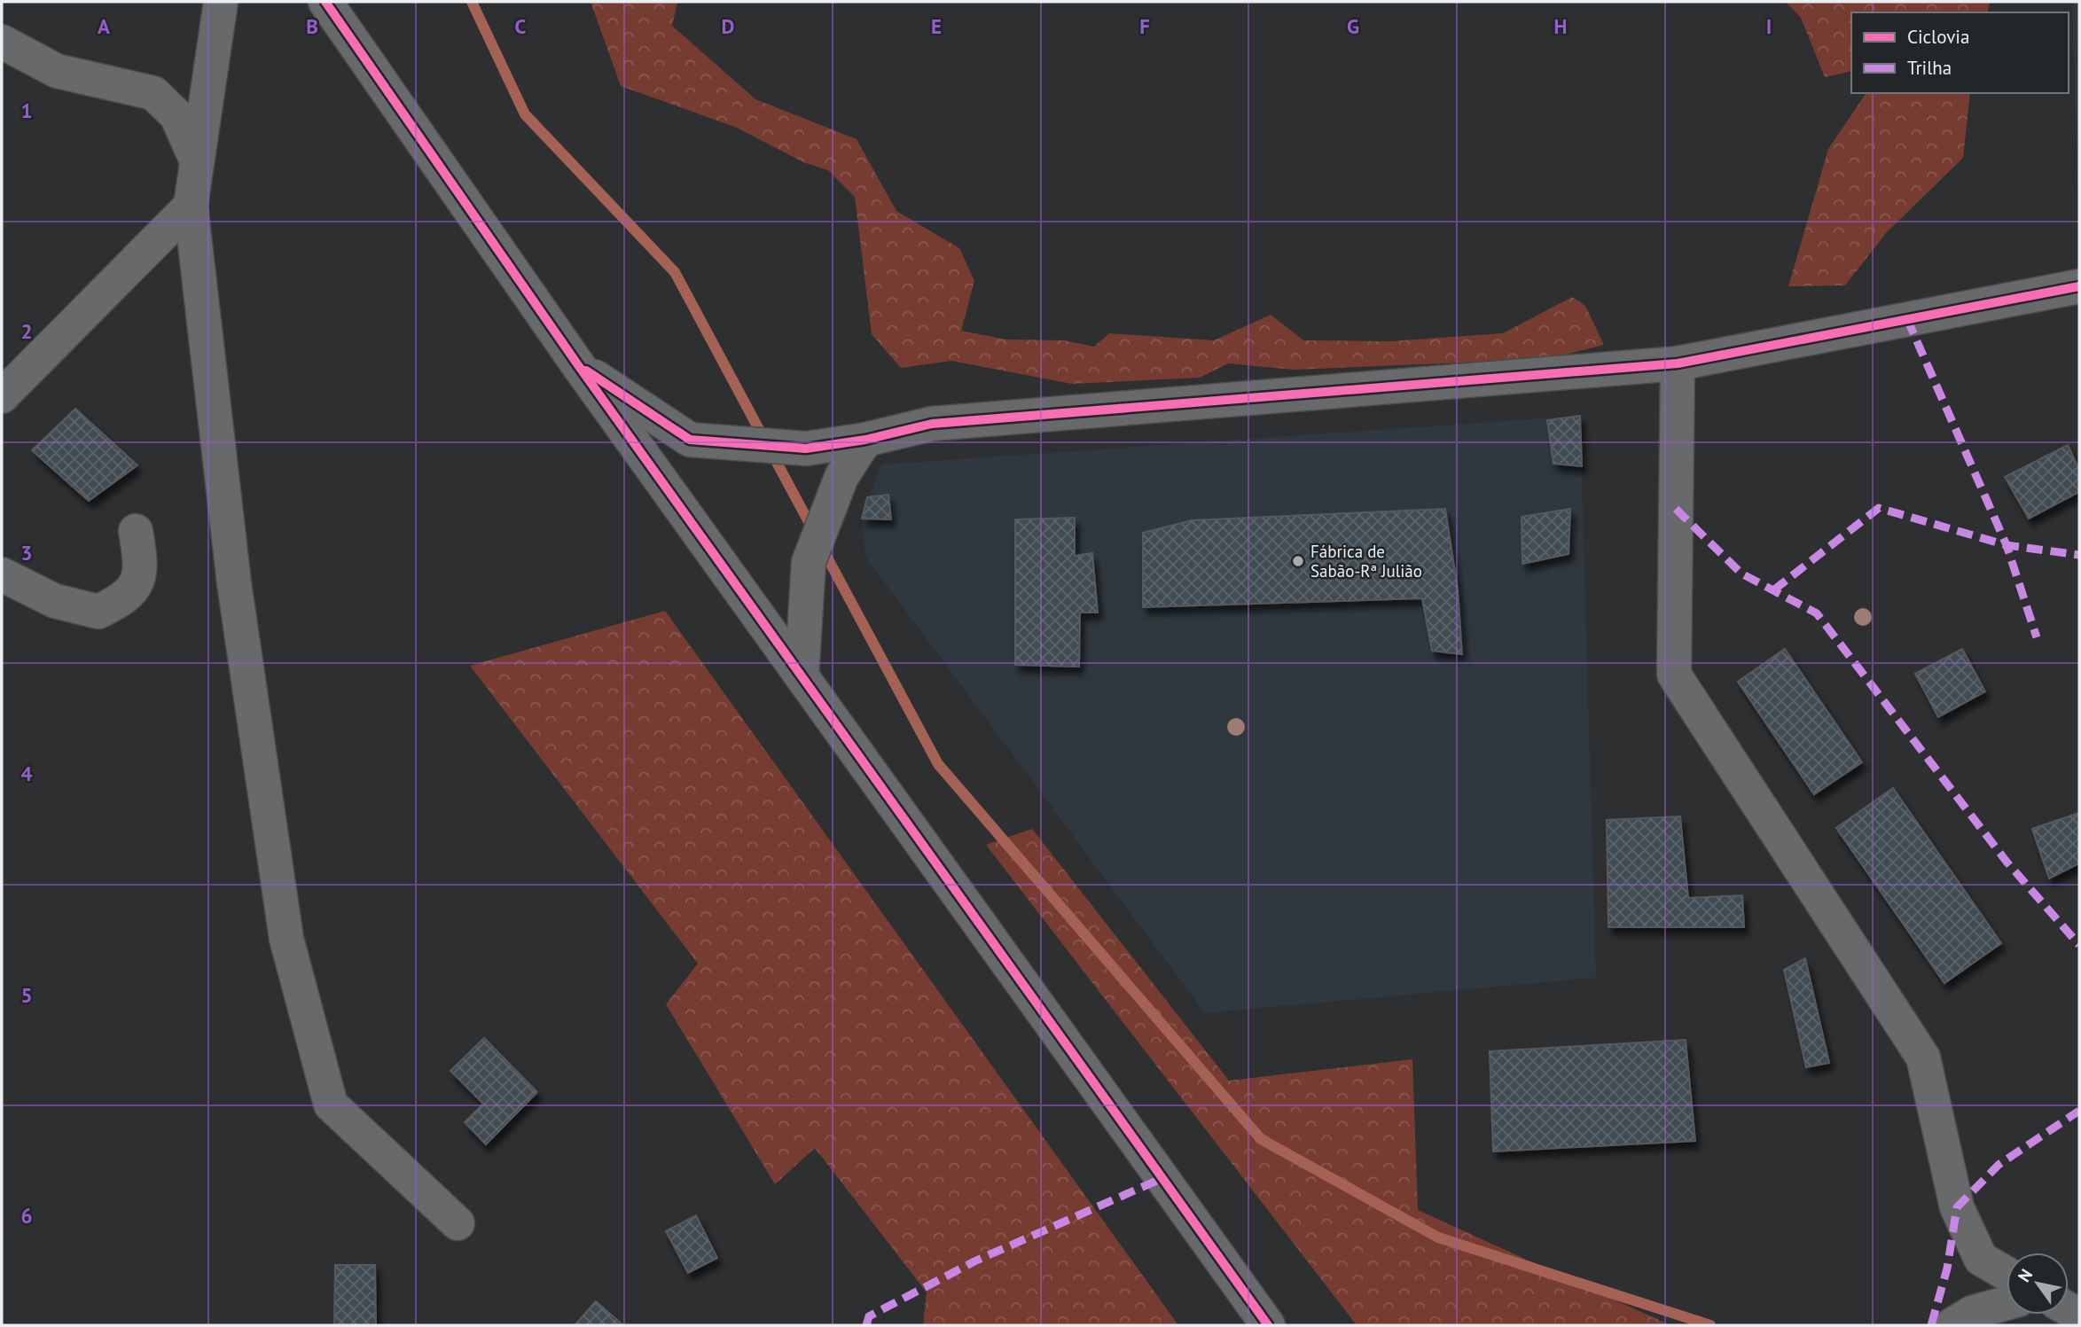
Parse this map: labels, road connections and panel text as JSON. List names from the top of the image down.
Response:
{
  "places": ["Fábrica de Sabão-Rª Julião"],
  "legend": ["Ciclovia", "Trilha"],
  "north": "top left",
  "grid": {
    "columns": [
      "A",
      "B",
      "C",
      "D",
      "E",
      "F",
      "G",
      "H",
      "I"
    ],
    "rows": [
      "1",
      "2",
      "3",
      "4",
      "5",
      "6"
    ]
  }
}
